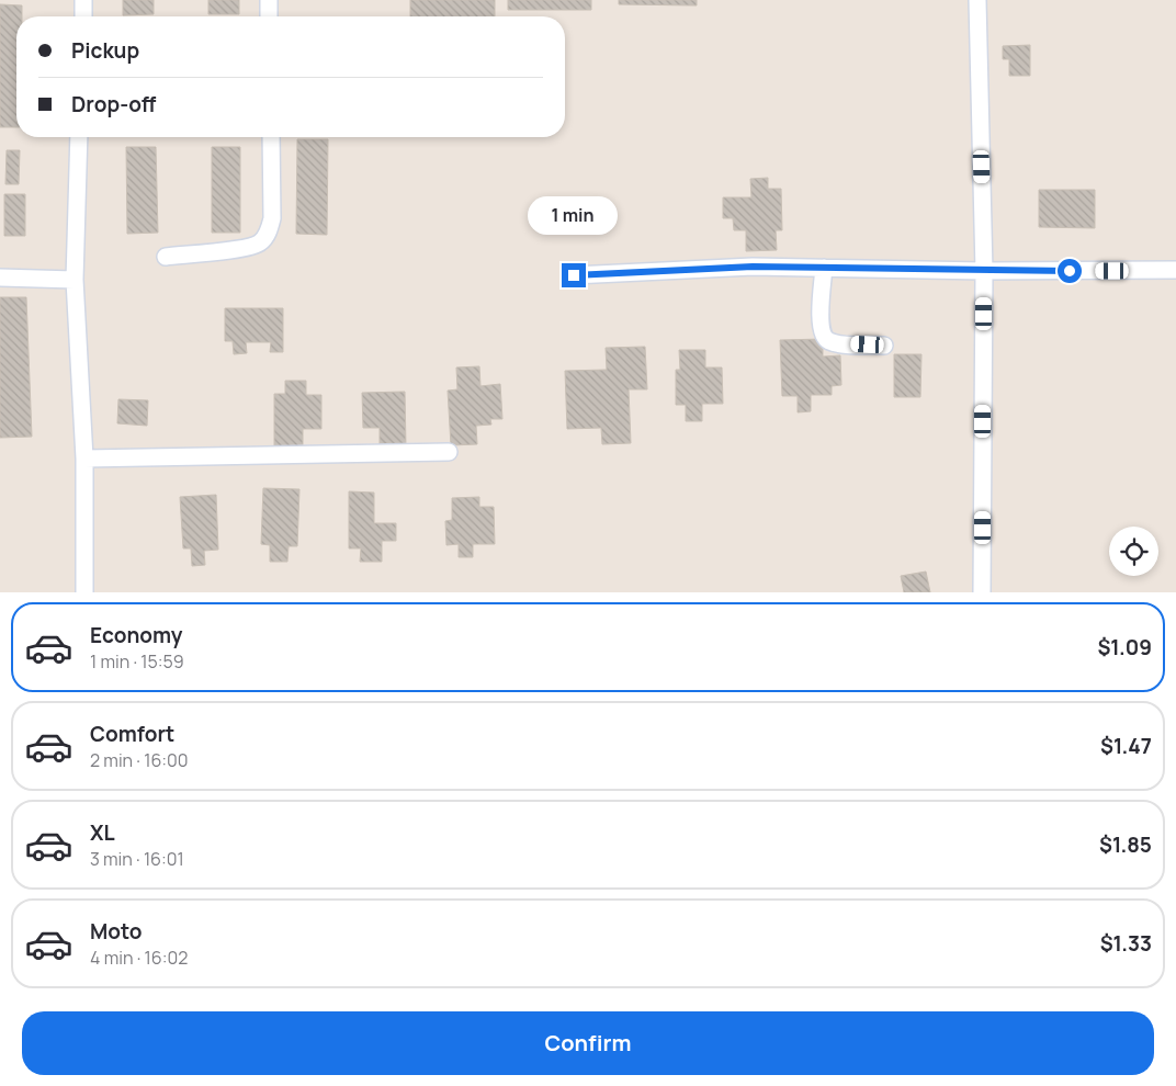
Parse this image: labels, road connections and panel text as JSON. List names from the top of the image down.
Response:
{
  "page": {
    "banner": ["Pickup", "Drop-off"],
    "bubble": "1 min",
    "list": [
      {
        "name": "Economy",
        "note": "1 min · 15:59",
        "value": "$1.09"
      },
      {
        "name": "Comfort",
        "note": "2 min · 16:00",
        "value": "$1.47"
      },
      {
        "name": "XL",
        "note": "3 min · 16:01",
        "value": "$1.85"
      },
      {
        "name": "Moto",
        "note": "4 min · 16:02",
        "value": "$1.33"
      }
    ],
    "buttons": "Confirm"
  }
}
